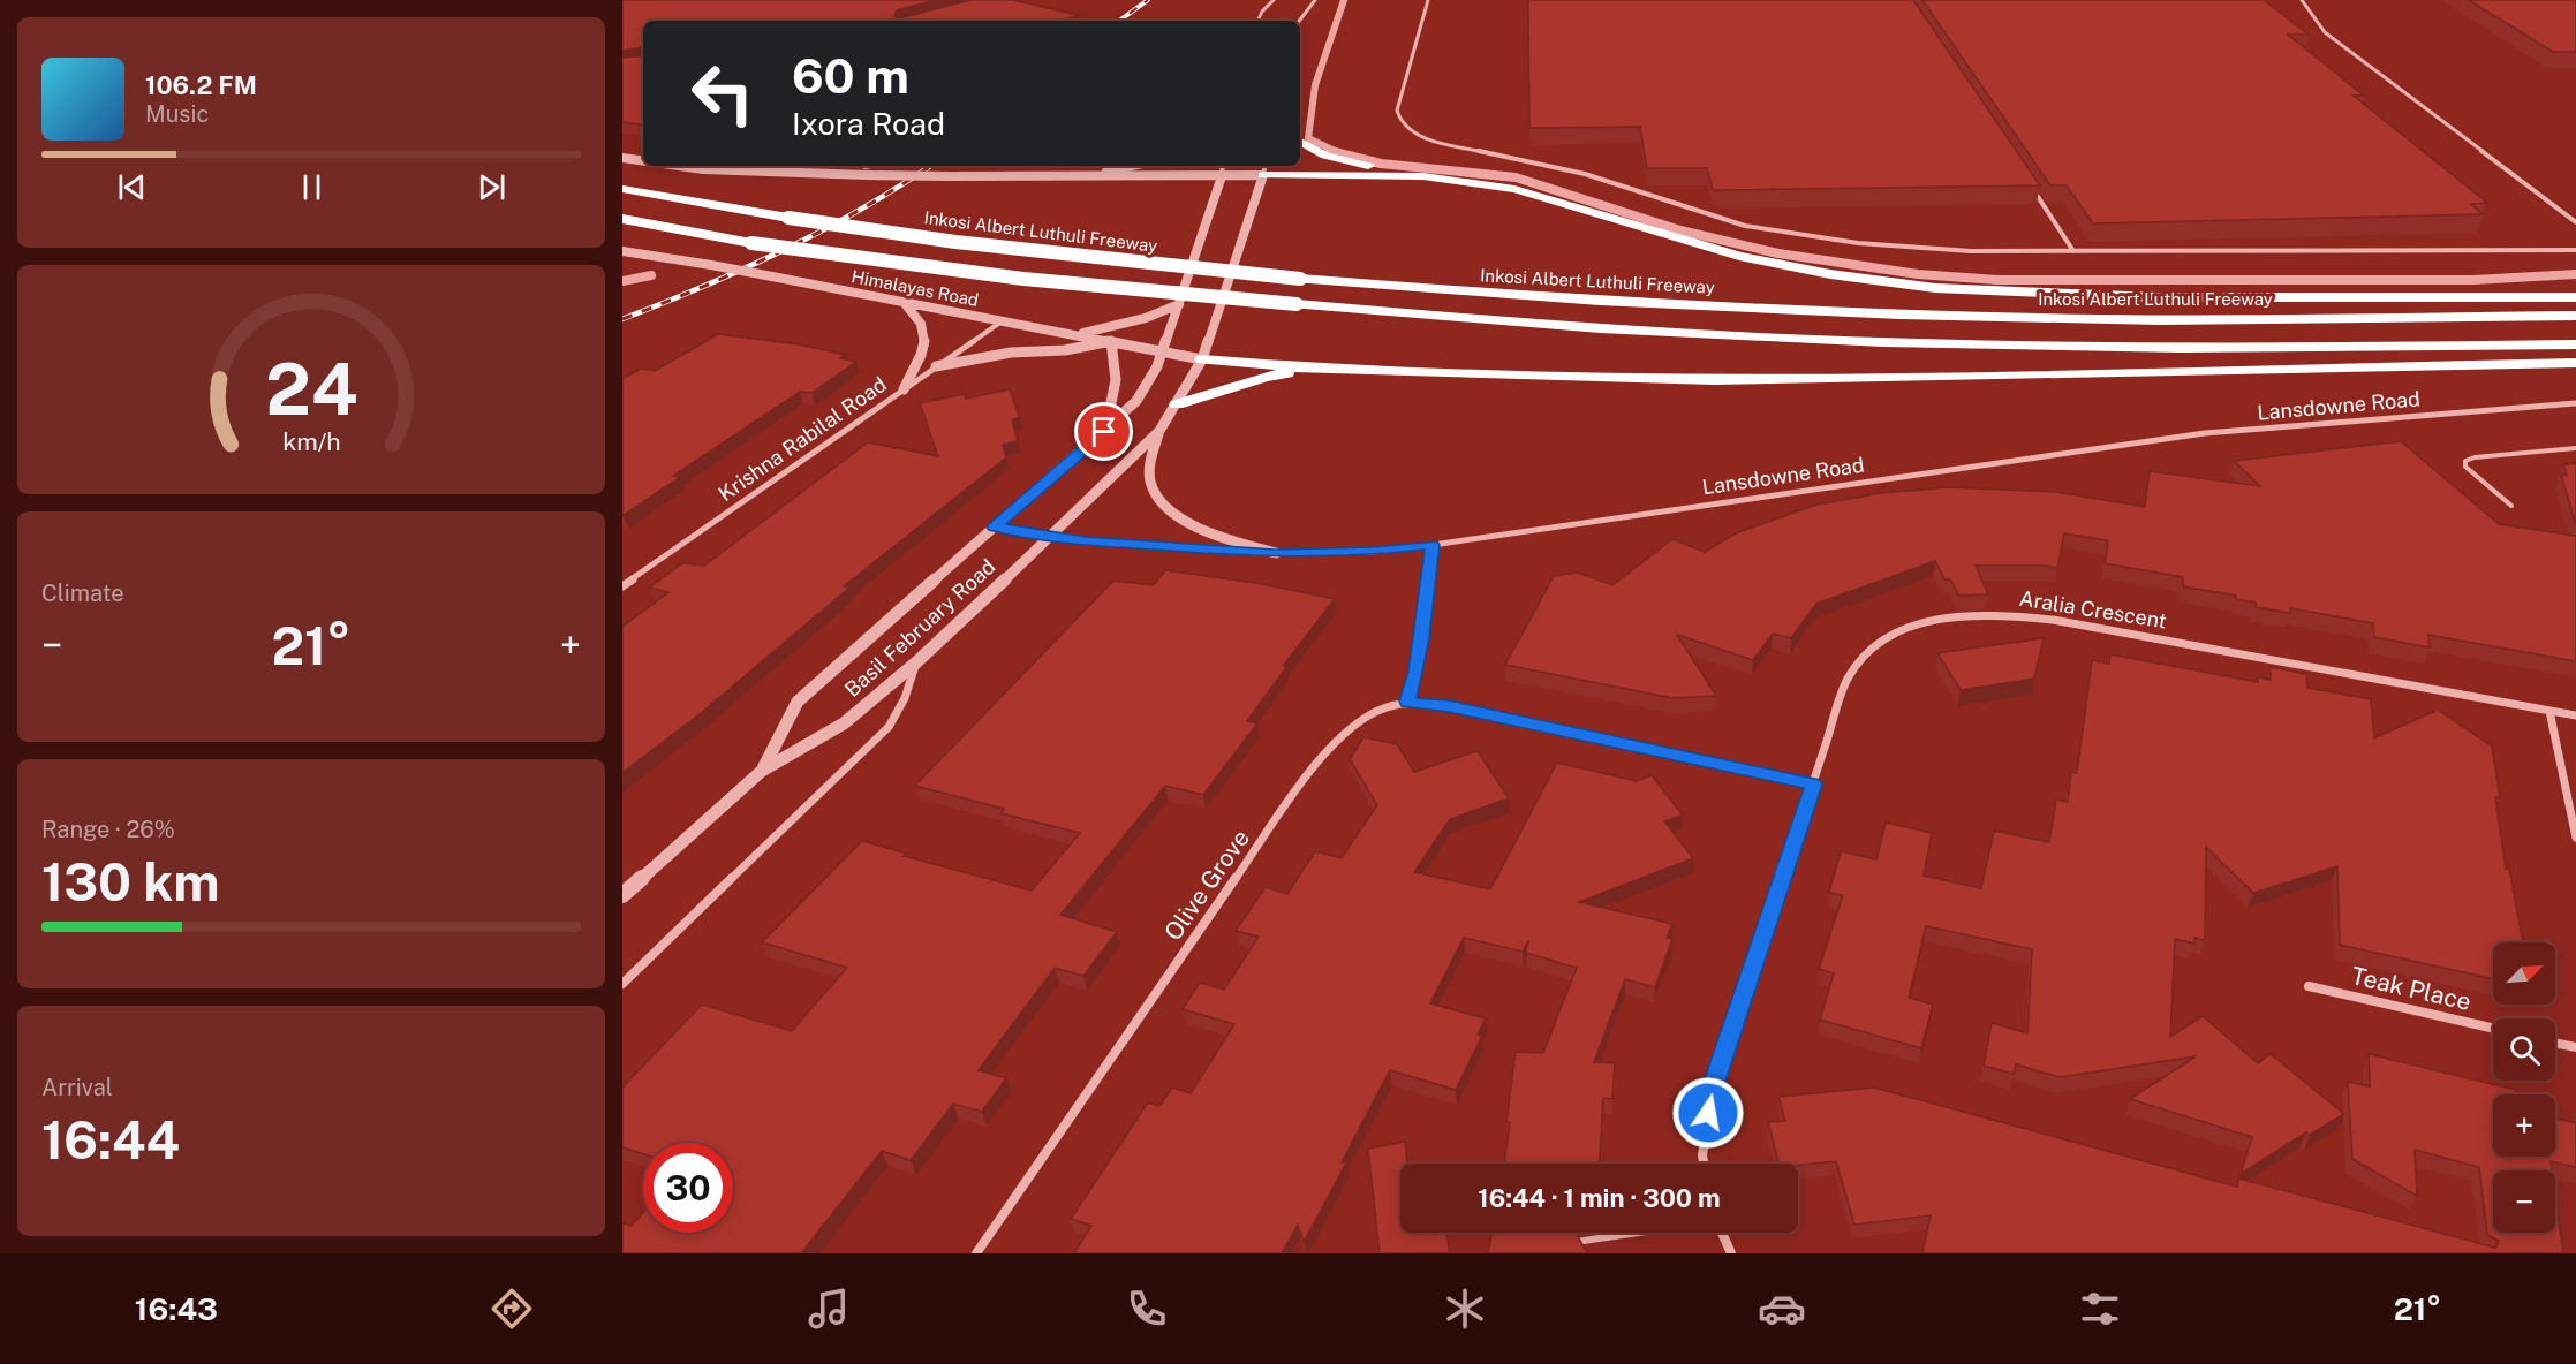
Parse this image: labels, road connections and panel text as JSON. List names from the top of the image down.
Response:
{
  "streets": {
    "highway": ["Inkosi Albert Luthuli Freeway"],
    "street": [
      "Himalayas Road",
      "Lansdowne Road",
      "Krishna Rabilal Road",
      "Aralia Crescent",
      "Basil February Road",
      "Olive Grove",
      "Teak Place"
    ]
  },
  "crossings": [
    ["Himalayas Road", "Krishna Rabilal Road"],
    ["Himalayas Road", "Basil February Road"],
    ["Lansdowne Road", "Basil February Road"]
  ],
  "north": "top right",
  "page": {
    "turn": ["60 m", "Ixora Road"],
    "song": ["106.2 FM", "Music"],
    "tile": [
      "Climate",
      ["Range · 26%", "130 km"],
      ["Arrival", "16:44"]
    ],
    "heat": ["−", "21°", "+"],
    "map_buttons": ["+", "−"],
    "limit": "30",
    "trip": "16:44 · 1 min · 300 m",
    "tabs": ["16:43", "21°"],
    "gauge": ["24", "km/h"]
  }
}
